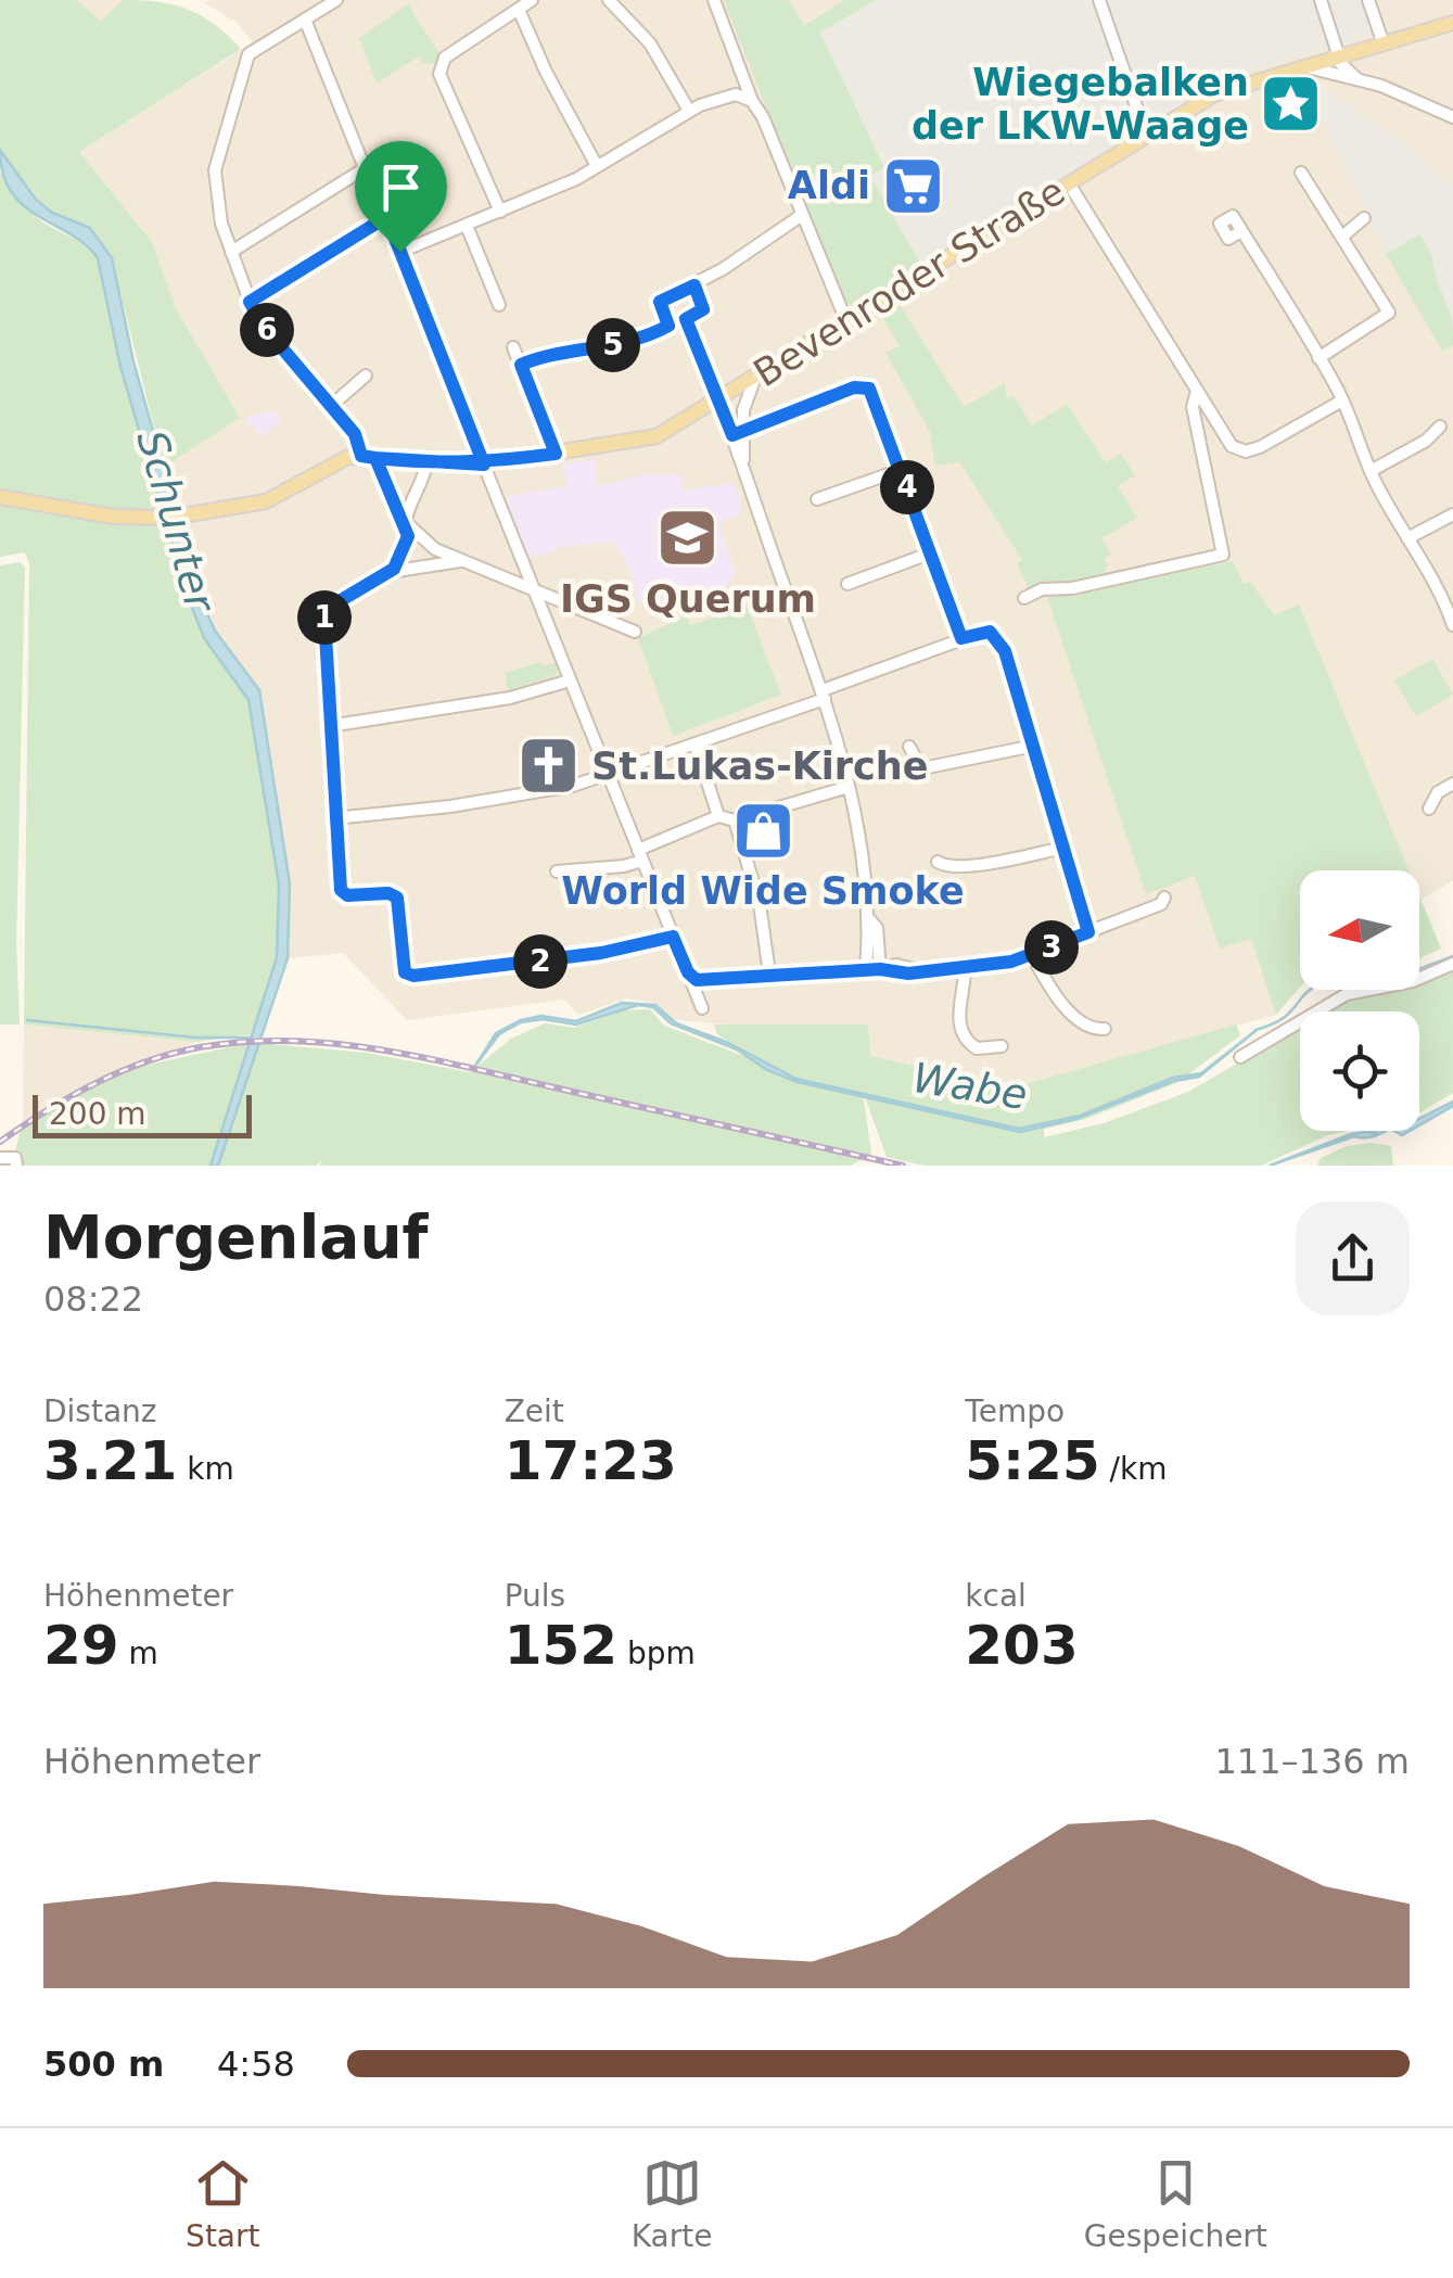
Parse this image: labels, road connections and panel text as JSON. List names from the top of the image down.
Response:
{
  "streets": {
    "main road": ["Bevenroder Straße"]
  },
  "water": ["Schunter", "Wabe"],
  "places": {
    "place": ["Wiegebalken der LKW-Waage"],
    "supermarket": ["Aldi"],
    "school or university": ["IGS Querum"],
    "church": ["St.Lukas-Kirche"],
    "shop": ["World Wide Smoke"]
  },
  "scale_bar": "200 m",
  "north": "left",
  "page": {
    "pins": [
      "6",
      "5",
      "4",
      "1",
      "3",
      "2"
    ],
    "scale": "200 m",
    "heading": ["Morgenlauf", "08:22"],
    "stats": [
      ["Distanz", "3.21 km"],
      ["Zeit", "17:23"],
      ["Tempo", "5:25 /km"],
      ["Höhenmeter", "29 m"],
      ["Puls", "152 bpm"],
      ["kcal", "203"]
    ],
    "chart": ["Höhenmeter", "111–136 m"],
    "list": [
      {
        "name": "500 m",
        "note": "4:58"
      }
    ],
    "tabs": ["Start", "Karte", "Gespeichert"]
  }
}
